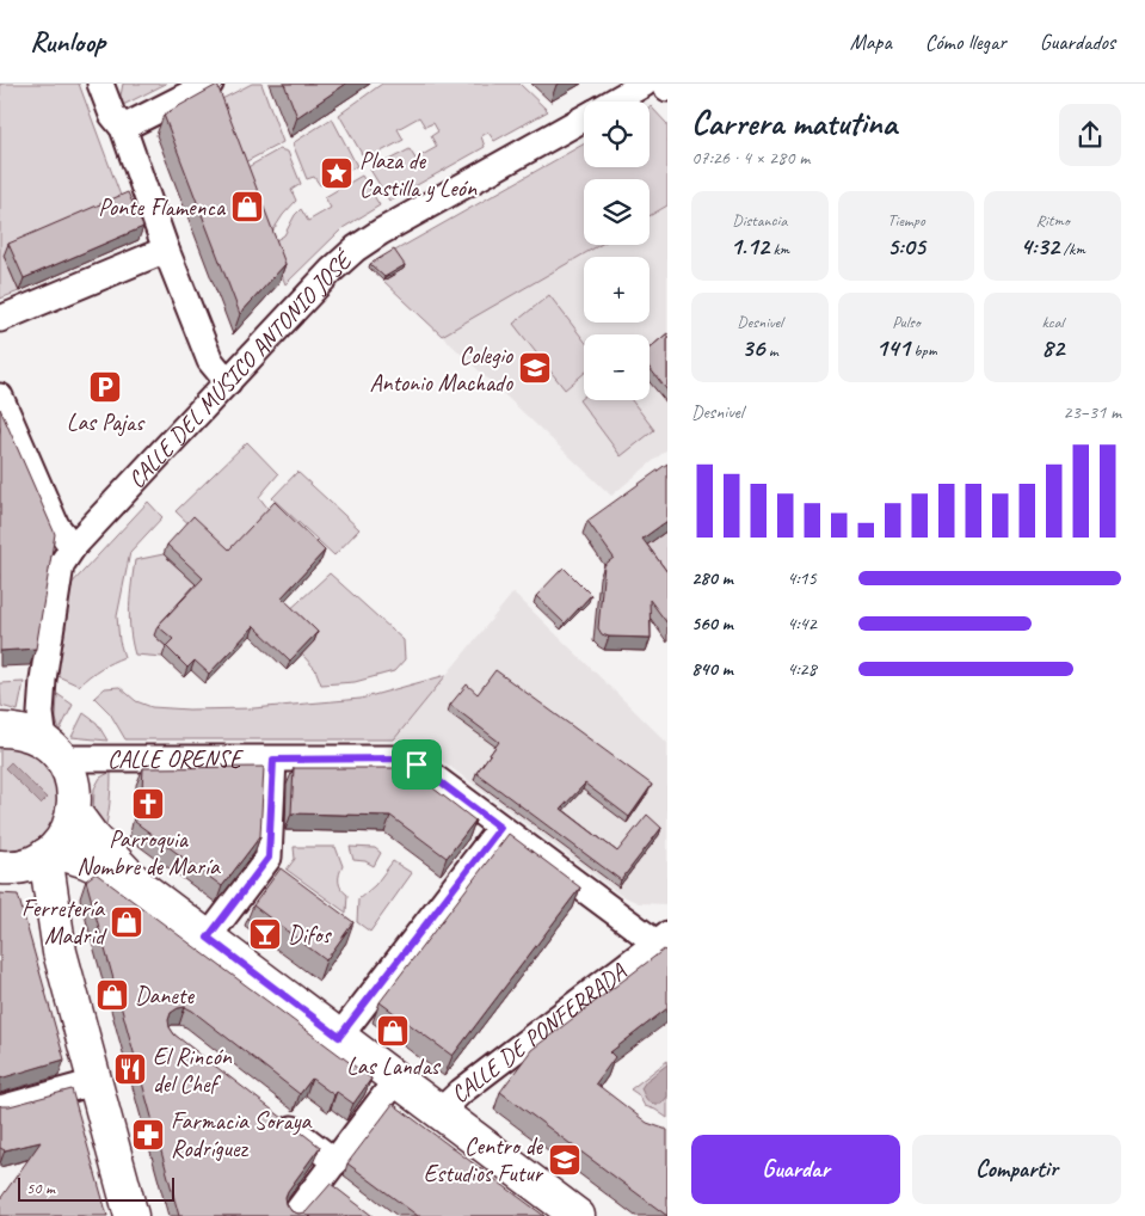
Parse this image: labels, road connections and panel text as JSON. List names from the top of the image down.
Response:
{
  "streets": {
    "street": ["CALLE DEL MÚSICO ANTONIO JOSÉ", "CALLE ORENSE", "CALLE DE PONFERRADA"]
  },
  "crossings": [
    ["CALLE DEL MÚSICO ANTONIO JOSÉ", "CALLE ORENSE"],
    ["CALLE ORENSE", "CALLE DE PONFERRADA"]
  ],
  "places": {
    "place": ["Plaza de Castilla y León"],
    "shop": [
      "Ponte Flamenca",
      "Ferretería Madrid",
      "Danete",
      "Las Landas"
    ],
    "school or university": ["Colegio Antonio Machado", "Centro de Estudios Futur"],
    "parking": ["Las Pajas"],
    "church": ["Parroquia Nombre de María"],
    "bar": ["Difos"],
    "restaurant": ["El Rincón del Chef"],
    "pharmacy": ["Farmacia Soraya Rodríguez"]
  },
  "scale_bar": "50 m",
  "page": {
    "header": "Runloop",
    "nav": ["Mapa", "Cómo llegar", "Guardados"],
    "heading": ["Carrera matutina", "07:26 · 4 × 280 m"],
    "map_buttons": ["+", "−"],
    "stats": [
      ["Distancia", "1.12 km"],
      ["Tiempo", "5:05"],
      ["Ritmo", "4:32 /km"],
      ["Desnivel", "36 m"],
      ["Pulso", "141 bpm"],
      ["kcal", "82"]
    ],
    "chart": ["Desnivel", "23–31 m"],
    "list": [
      {
        "name": "280 m",
        "note": "4:15"
      },
      {
        "name": "560 m",
        "note": "4:42"
      },
      {
        "name": "840 m",
        "note": "4:28"
      }
    ],
    "buttons": ["Guardar", "Compartir"],
    "scale": "50 m"
  }
}
